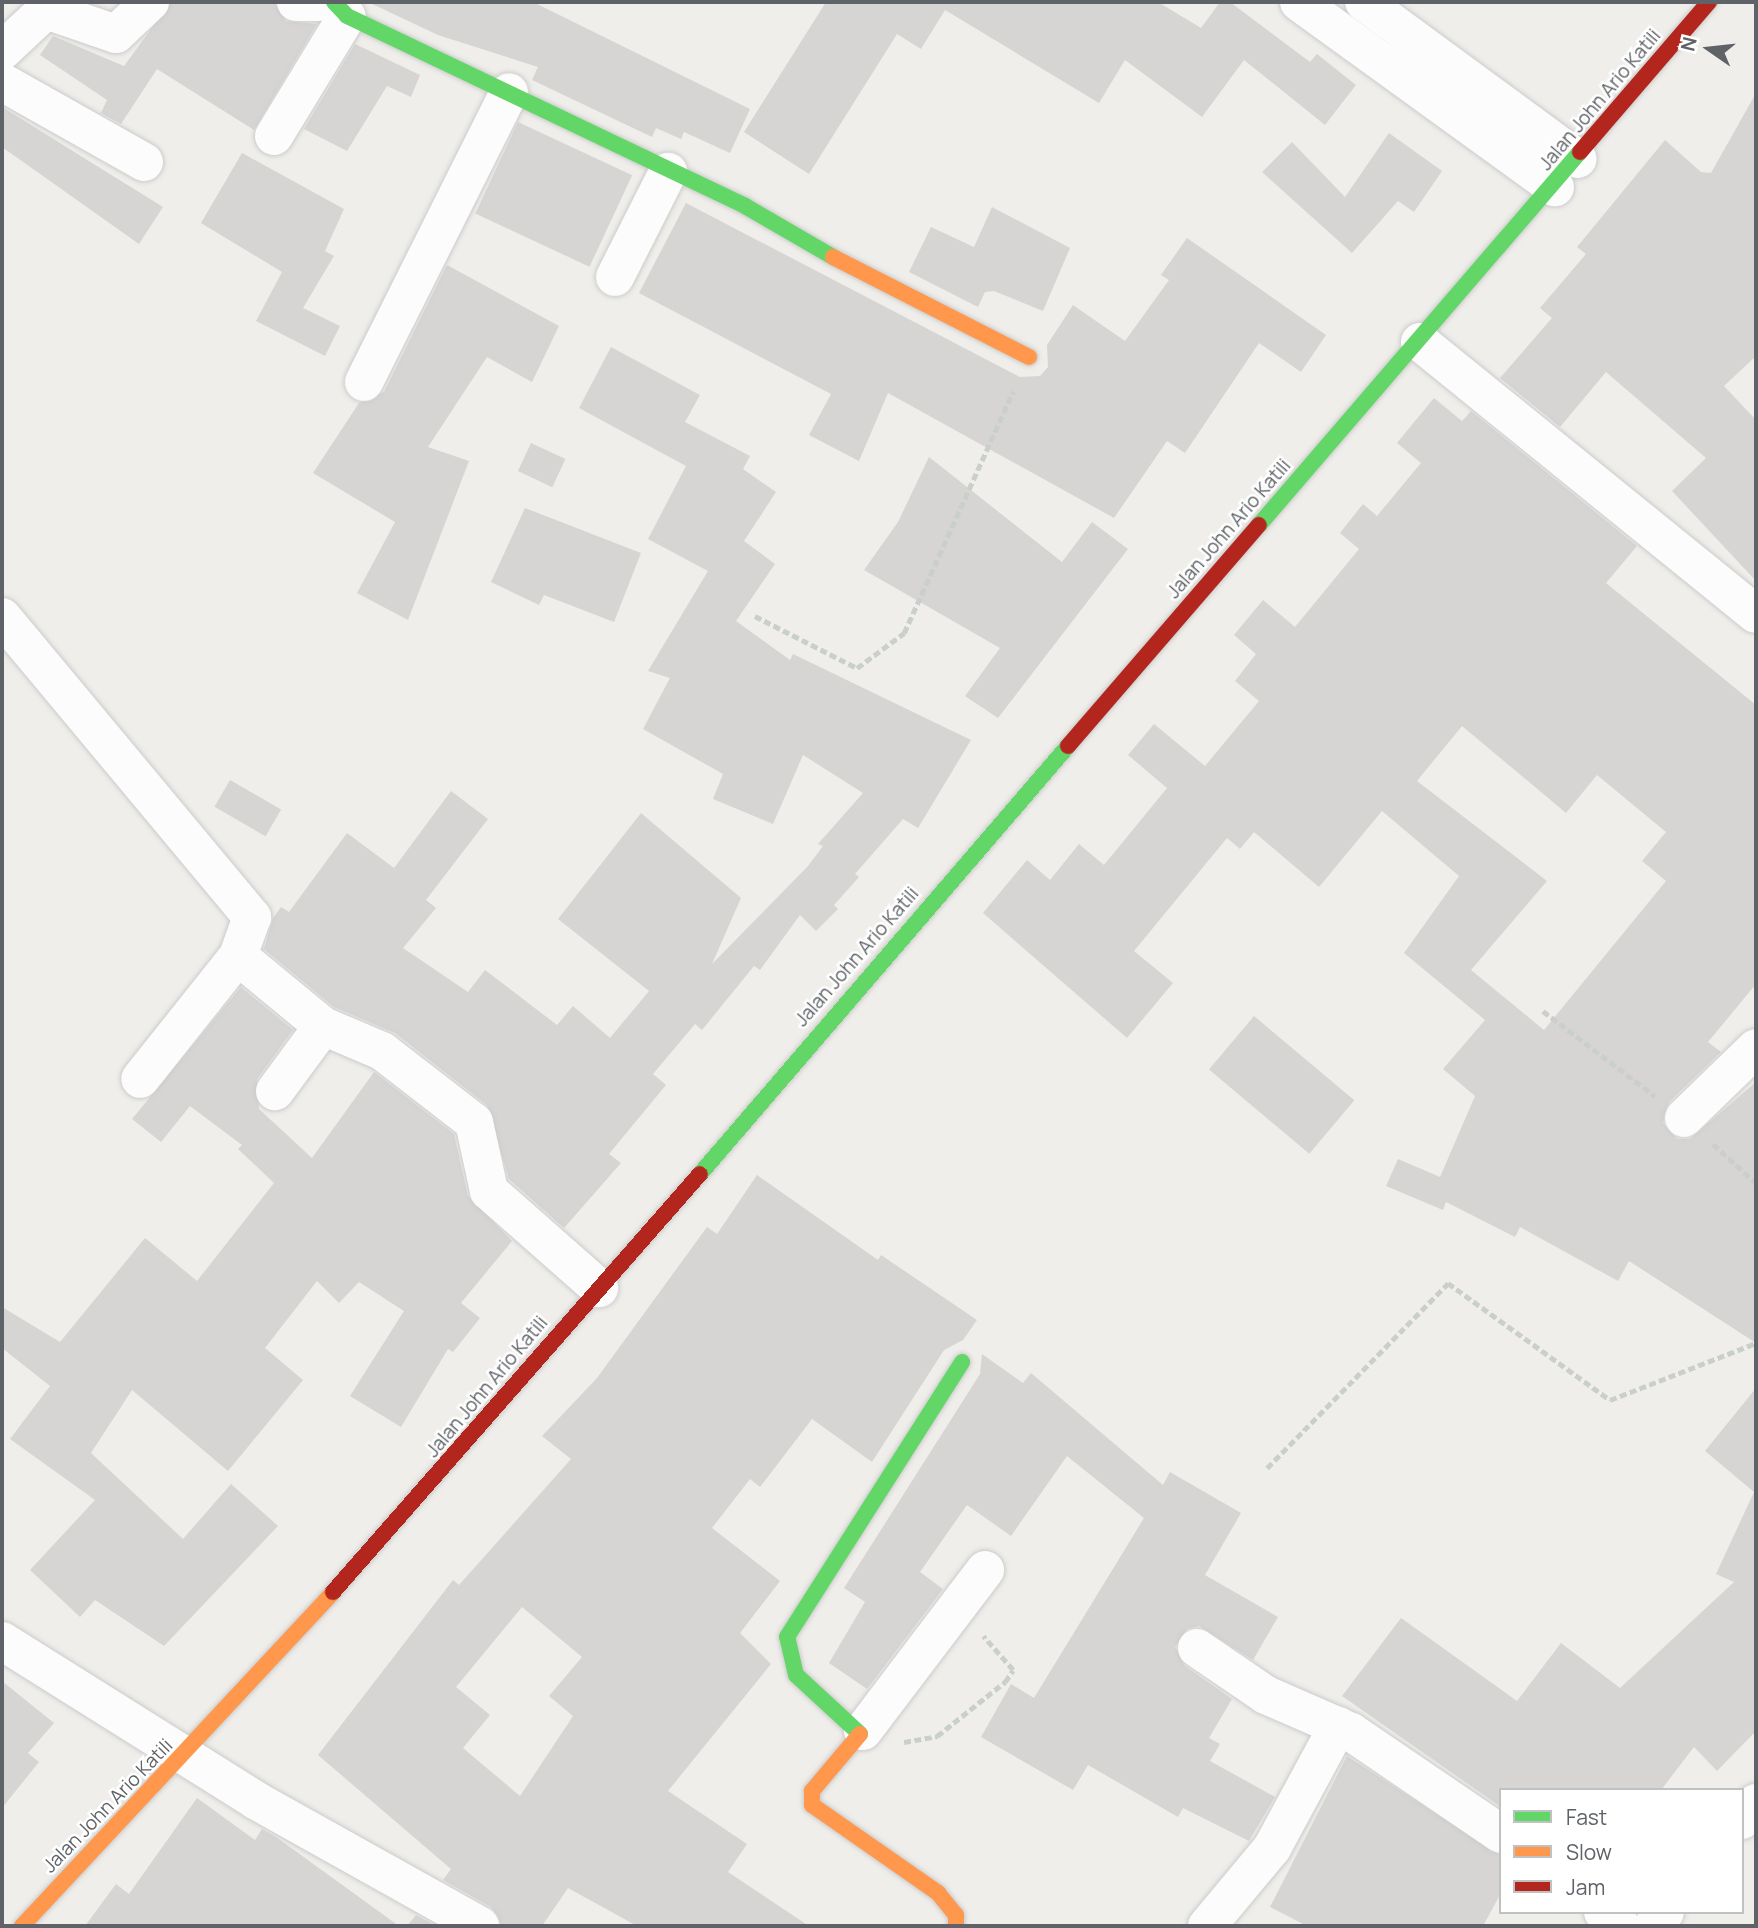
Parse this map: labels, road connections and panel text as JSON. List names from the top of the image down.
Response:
{
  "streets": {
    "main road": ["Jalan John Ario Katili"]
  },
  "legend": ["Fast", "Slow", "Jam"],
  "north": "left"
}
